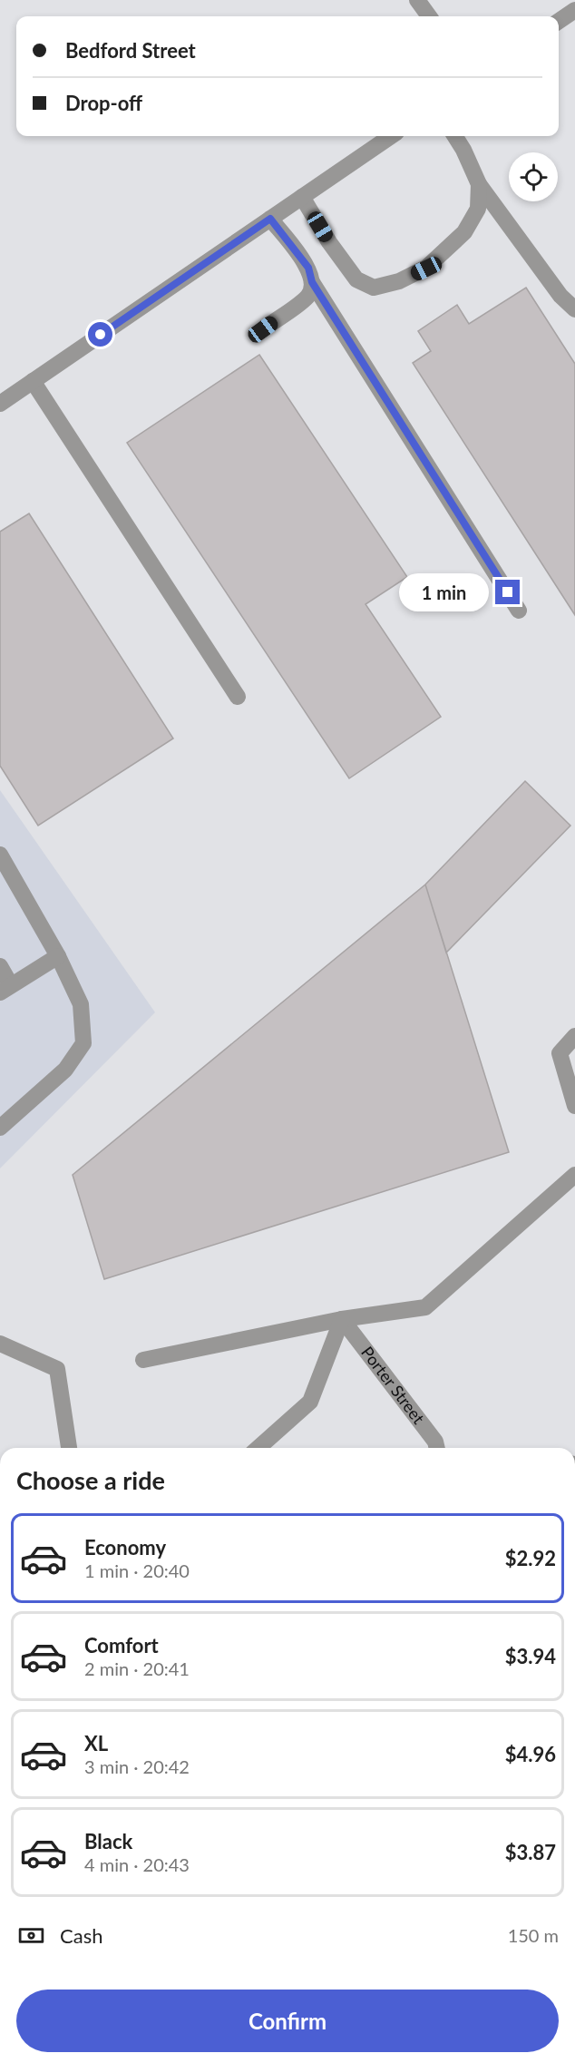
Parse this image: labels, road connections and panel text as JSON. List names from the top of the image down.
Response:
{
  "streets": {
    "street": ["Porter Street"]
  },
  "page": {
    "banner": ["Bedford Street", "Drop-off"],
    "bubble": "1 min",
    "heading": "Choose a ride",
    "list": [
      {
        "name": "Economy",
        "note": "1 min · 20:40",
        "value": "$2.92"
      },
      {
        "name": "Comfort",
        "note": "2 min · 20:41",
        "value": "$3.94"
      },
      {
        "name": "XL",
        "note": "3 min · 20:42",
        "value": "$4.96"
      },
      {
        "name": "Black",
        "note": "4 min · 20:43",
        "value": "$3.87"
      }
    ],
    "pay": ["Cash", "150 m"],
    "buttons": "Confirm"
  }
}
